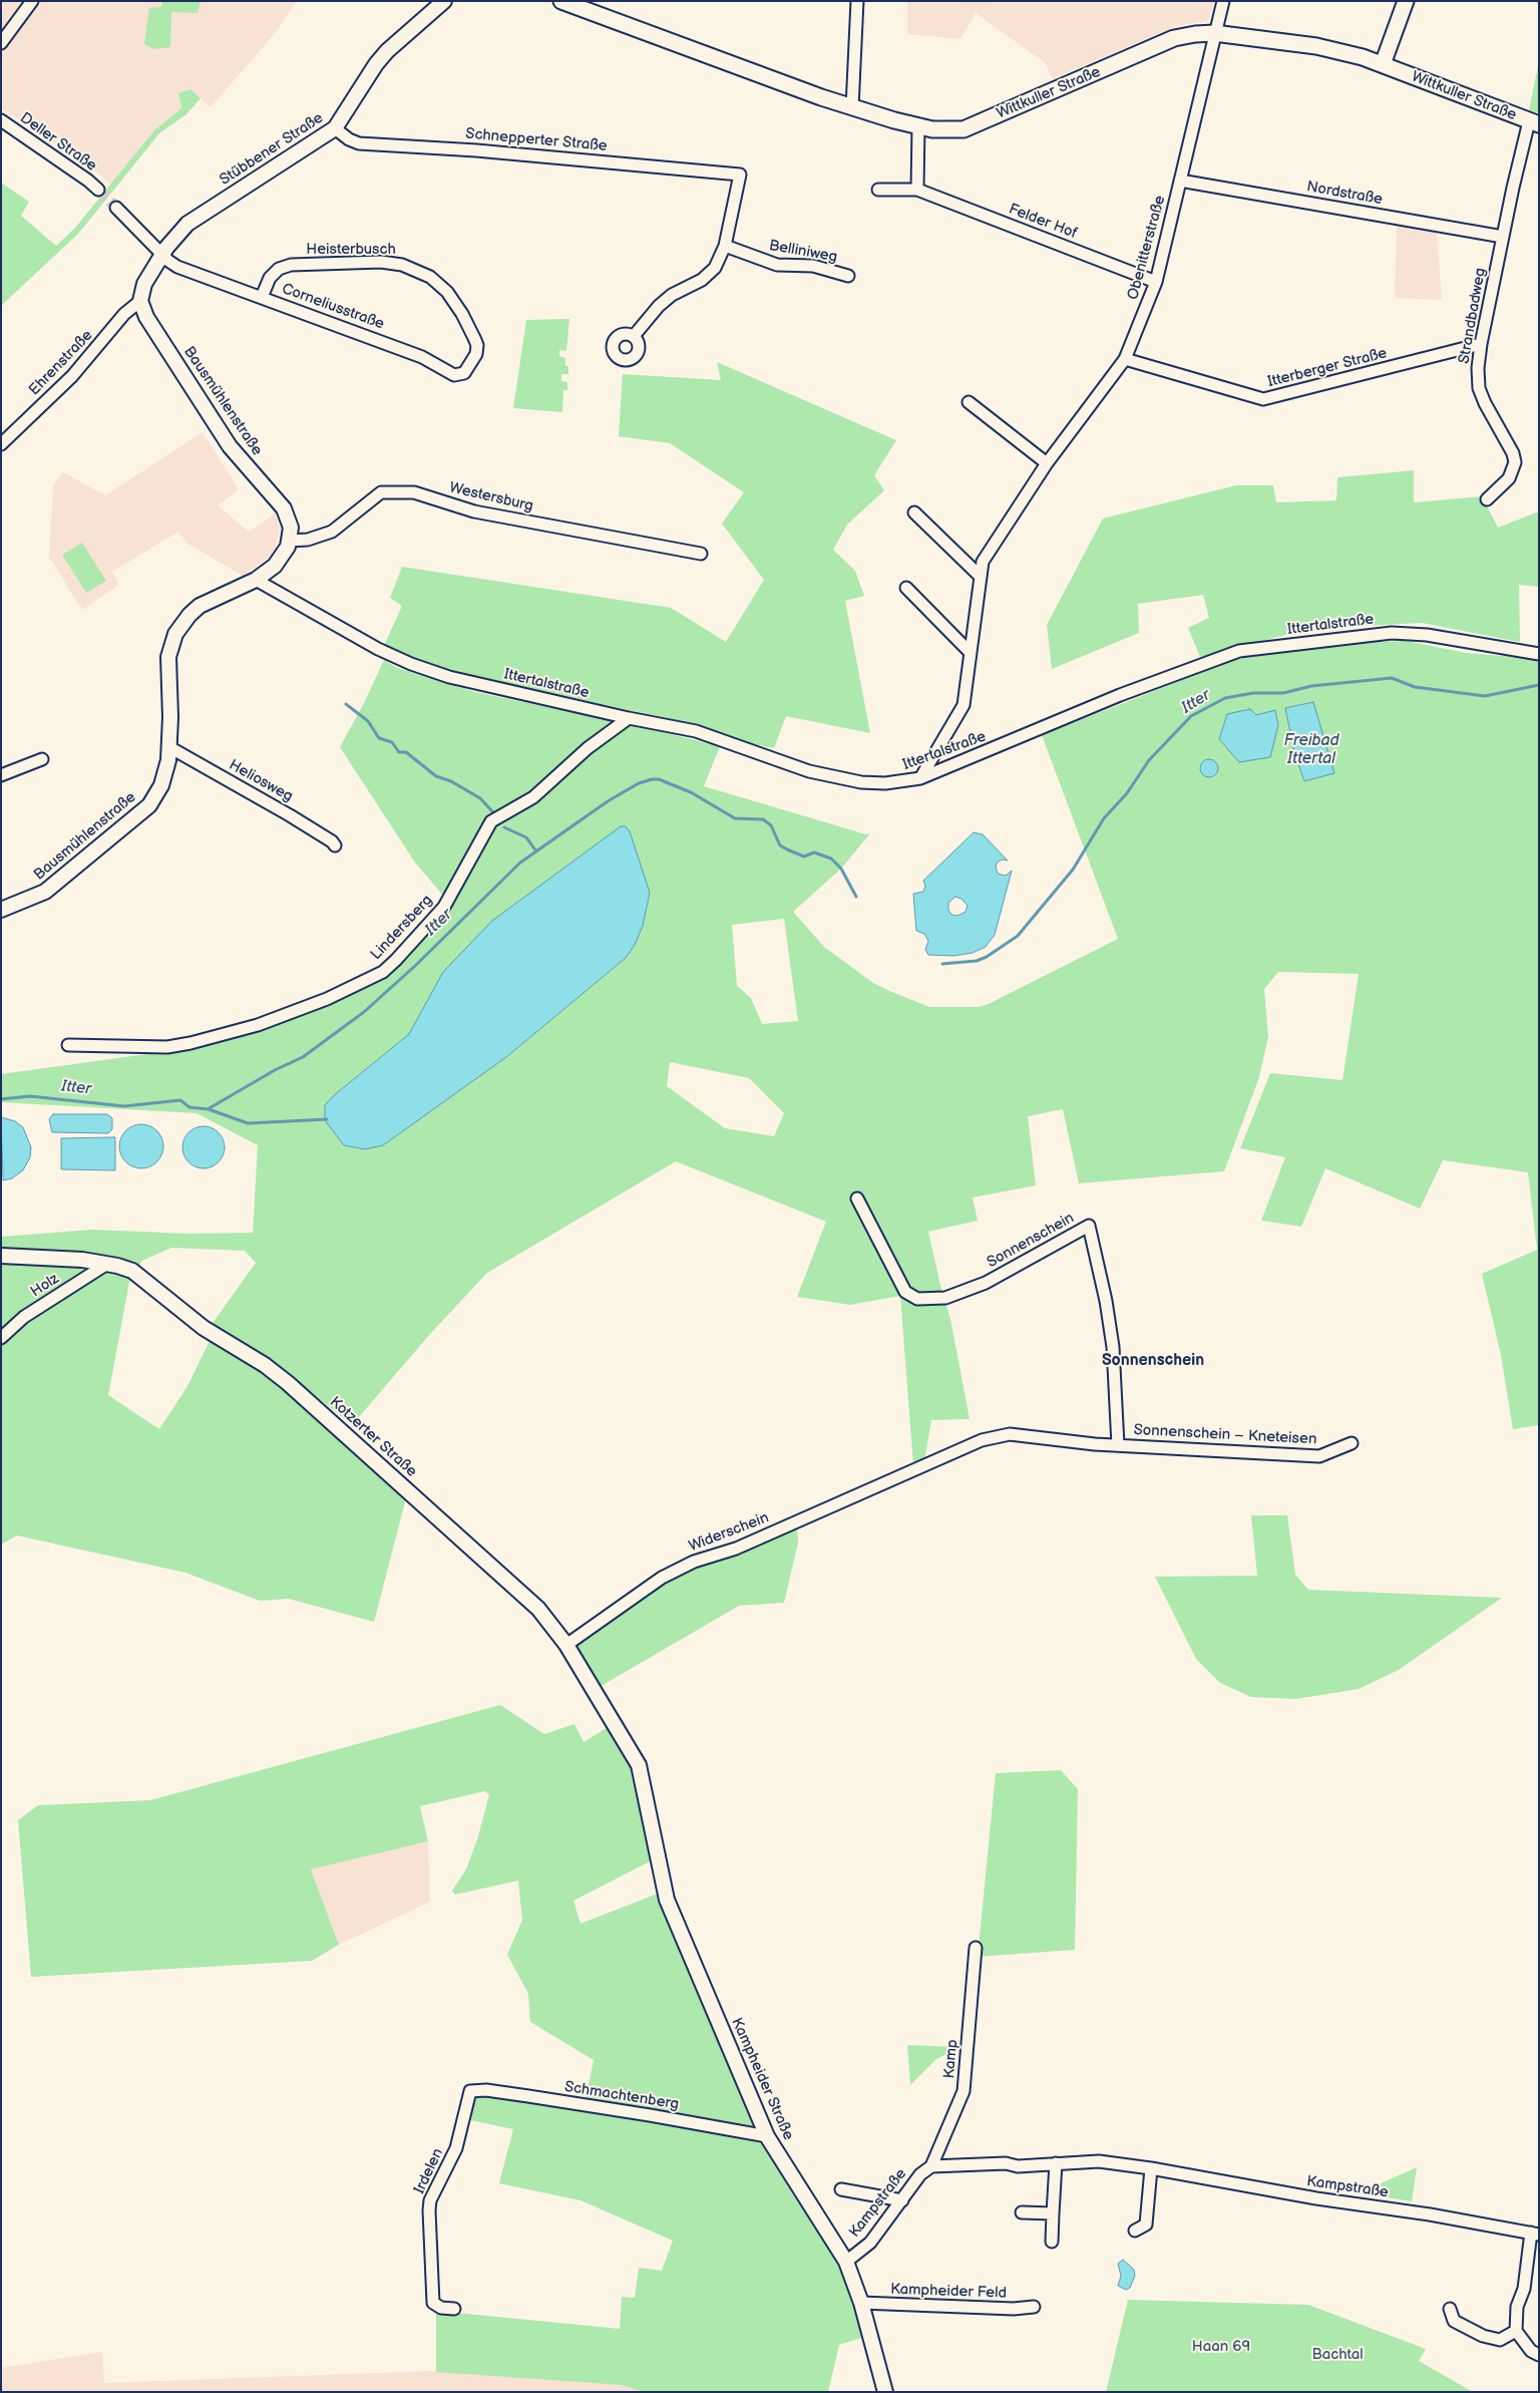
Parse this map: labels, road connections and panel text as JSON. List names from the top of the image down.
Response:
{
  "streets": {
    "main road": ["Wittkuller Straße"],
    "street": [
      "Schnepperter Straße",
      "Deller Straße",
      "Stübbener Straße",
      "Nordstraße",
      "Felder Hof",
      "Obenitterstraße",
      "Heisterbusch",
      "Belliniweg",
      "Corneliusstraße",
      "Strandbadweg",
      "Ehrenstraße",
      "Itterberger Straße",
      "Bausmühlenstraße",
      "Westersburg",
      "Ittertalstraße",
      "Heliosweg",
      "Lindersberg",
      "Sonnenschein",
      "Holz",
      "Sonnenschein – Kneteisen",
      "Kotzerter Straße",
      "Widerschein",
      "Kamp",
      "Kampheider Straße",
      "Schmachtenberg",
      "Irdelen",
      "Kampstraße",
      "Kampheider Feld"
    ]
  },
  "crossings": [
    ["Wittkuller Straße", "Obenitterstraße"],
    ["Wittkuller Straße", "Strandbadweg"],
    ["Schnepperter Straße", "Stübbener Straße"],
    ["Schnepperter Straße", "Belliniweg"],
    ["Stübbener Straße", "Corneliusstraße"],
    ["Stübbener Straße", "Ehrenstraße"],
    ["Stübbener Straße", "Bausmühlenstraße"],
    ["Nordstraße", "Obenitterstraße"],
    ["Nordstraße", "Strandbadweg"],
    ["Felder Hof", "Obenitterstraße"],
    ["Obenitterstraße", "Itterberger Straße"],
    ["Obenitterstraße", "Ittertalstraße"],
    ["Heisterbusch", "Corneliusstraße"],
    ["Strandbadweg", "Itterberger Straße"],
    ["Ehrenstraße", "Bausmühlenstraße"],
    ["Bausmühlenstraße", "Westersburg"],
    ["Bausmühlenstraße", "Ittertalstraße"],
    ["Bausmühlenstraße", "Heliosweg"],
    ["Ittertalstraße", "Lindersberg"],
    ["Sonnenschein", "Sonnenschein – Kneteisen"],
    ["Holz", "Kotzerter Straße"],
    ["Sonnenschein – Kneteisen", "Widerschein"],
    ["Kotzerter Straße", "Widerschein"],
    ["Kotzerter Straße", "Kampheider Straße"],
    ["Kamp", "Kampstraße"],
    ["Kampheider Straße", "Schmachtenberg"],
    ["Kampheider Straße", "Kampstraße"],
    ["Kampheider Straße", "Kampheider Feld"],
    ["Schmachtenberg", "Irdelen"]
  ],
  "districts": ["Sonnenschein"],
  "water": ["Itter", "Freibad Ittertal"],
  "parks": ["Haan 69", "Bachtal"]
}
